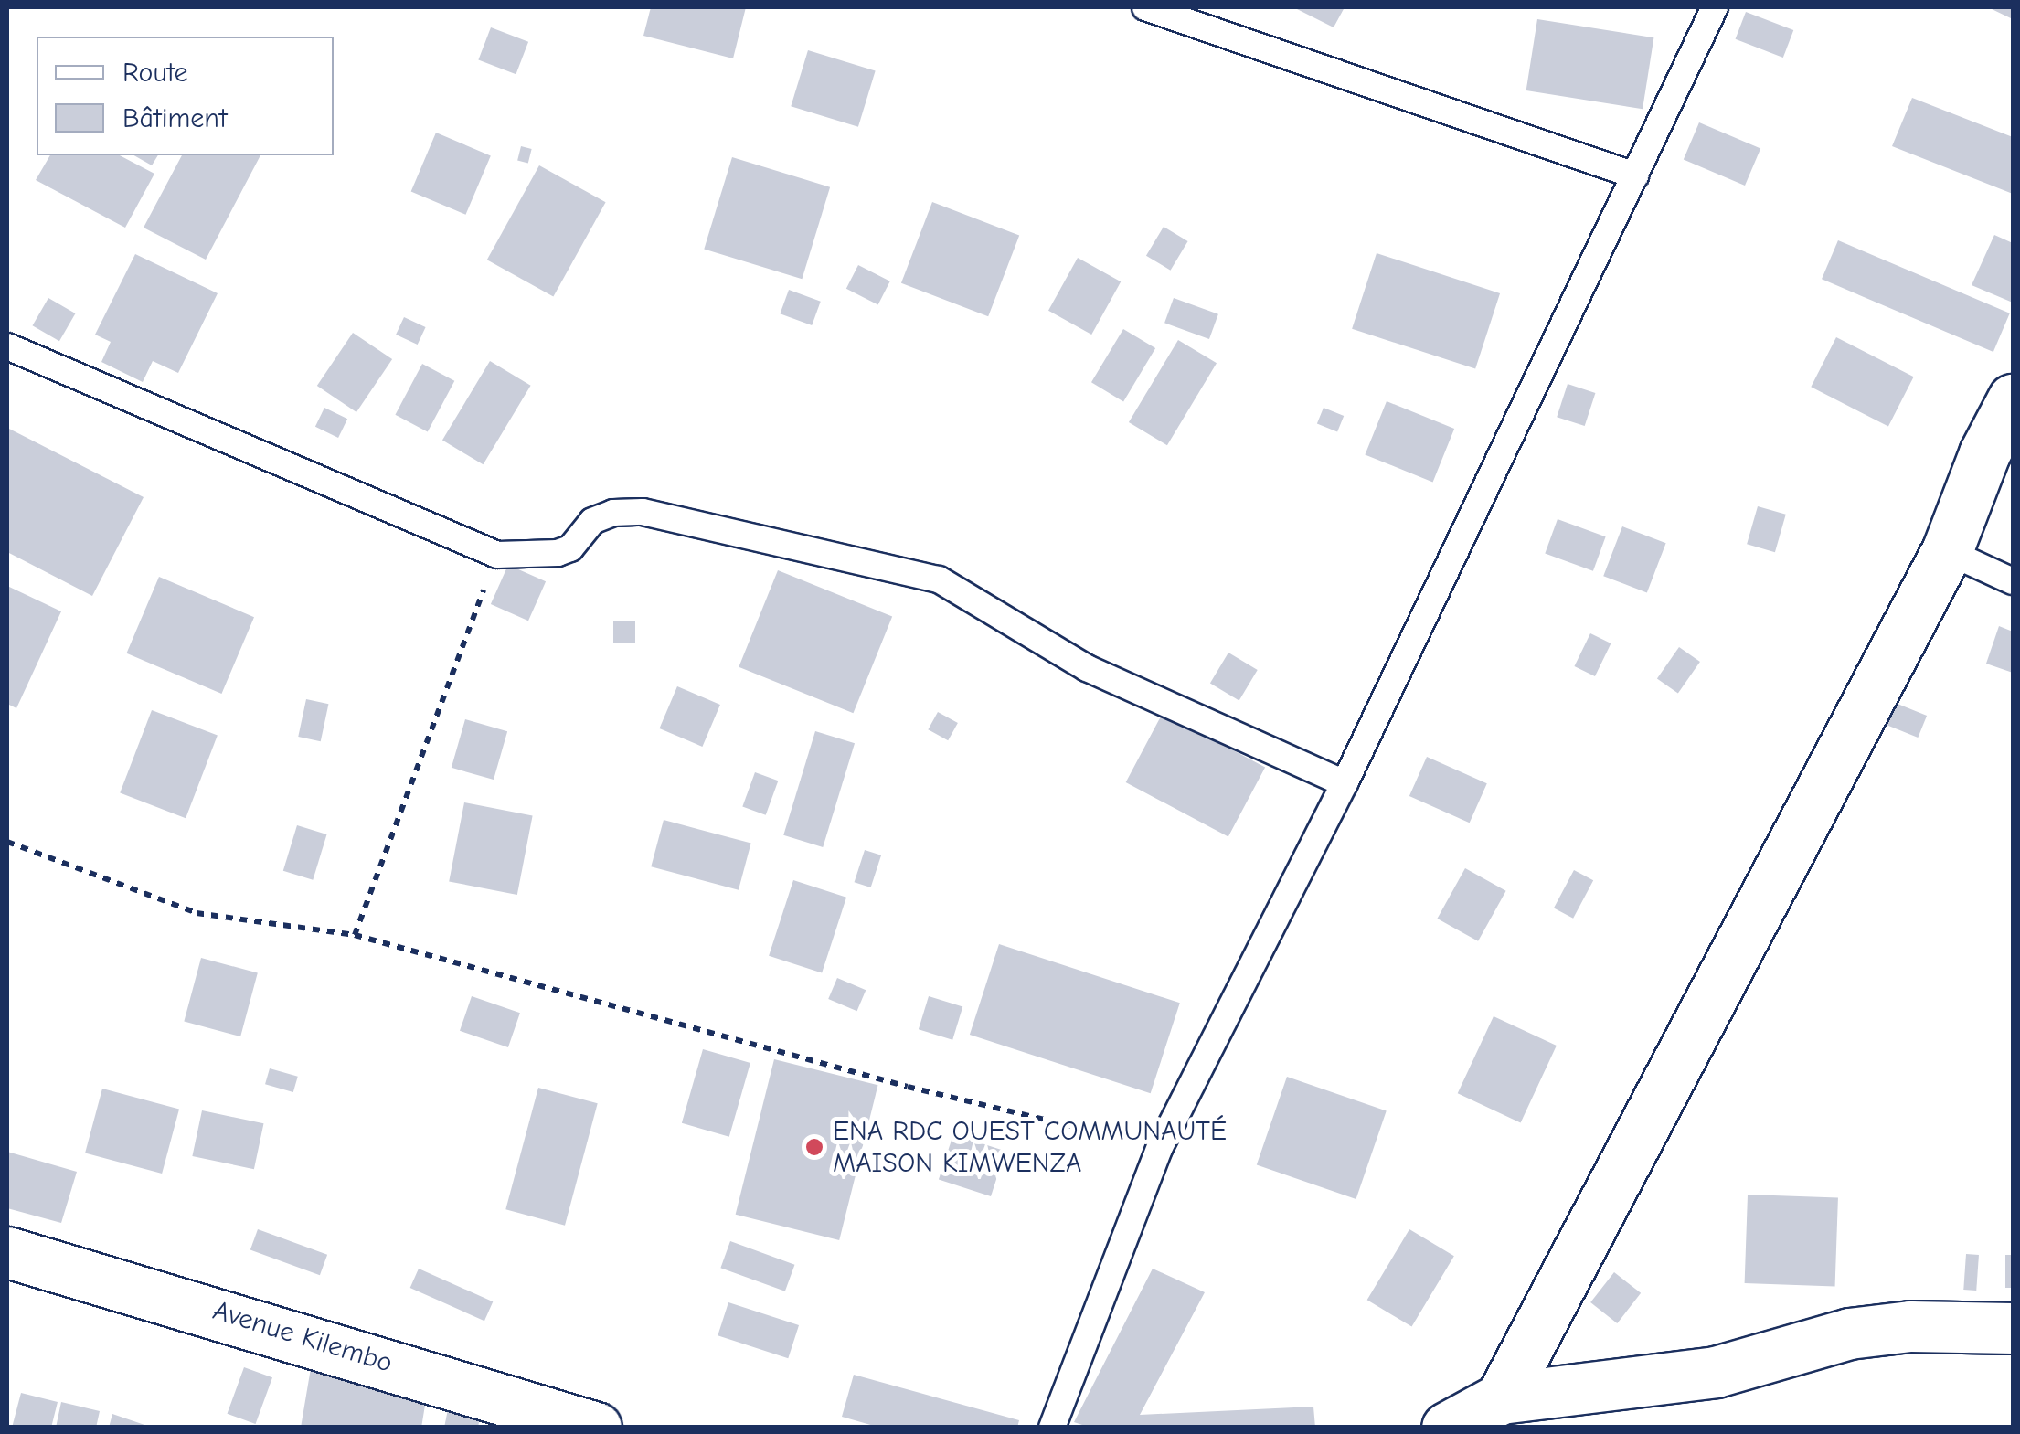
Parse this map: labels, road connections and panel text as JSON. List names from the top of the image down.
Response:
{
  "streets": {
    "street": ["Avenue Kilembo"]
  },
  "places": ["ENA RDC OUEST COMMUNAUTÉ MAISON KIMWENZA"],
  "legend": ["Route", "Bâtiment"]
}
